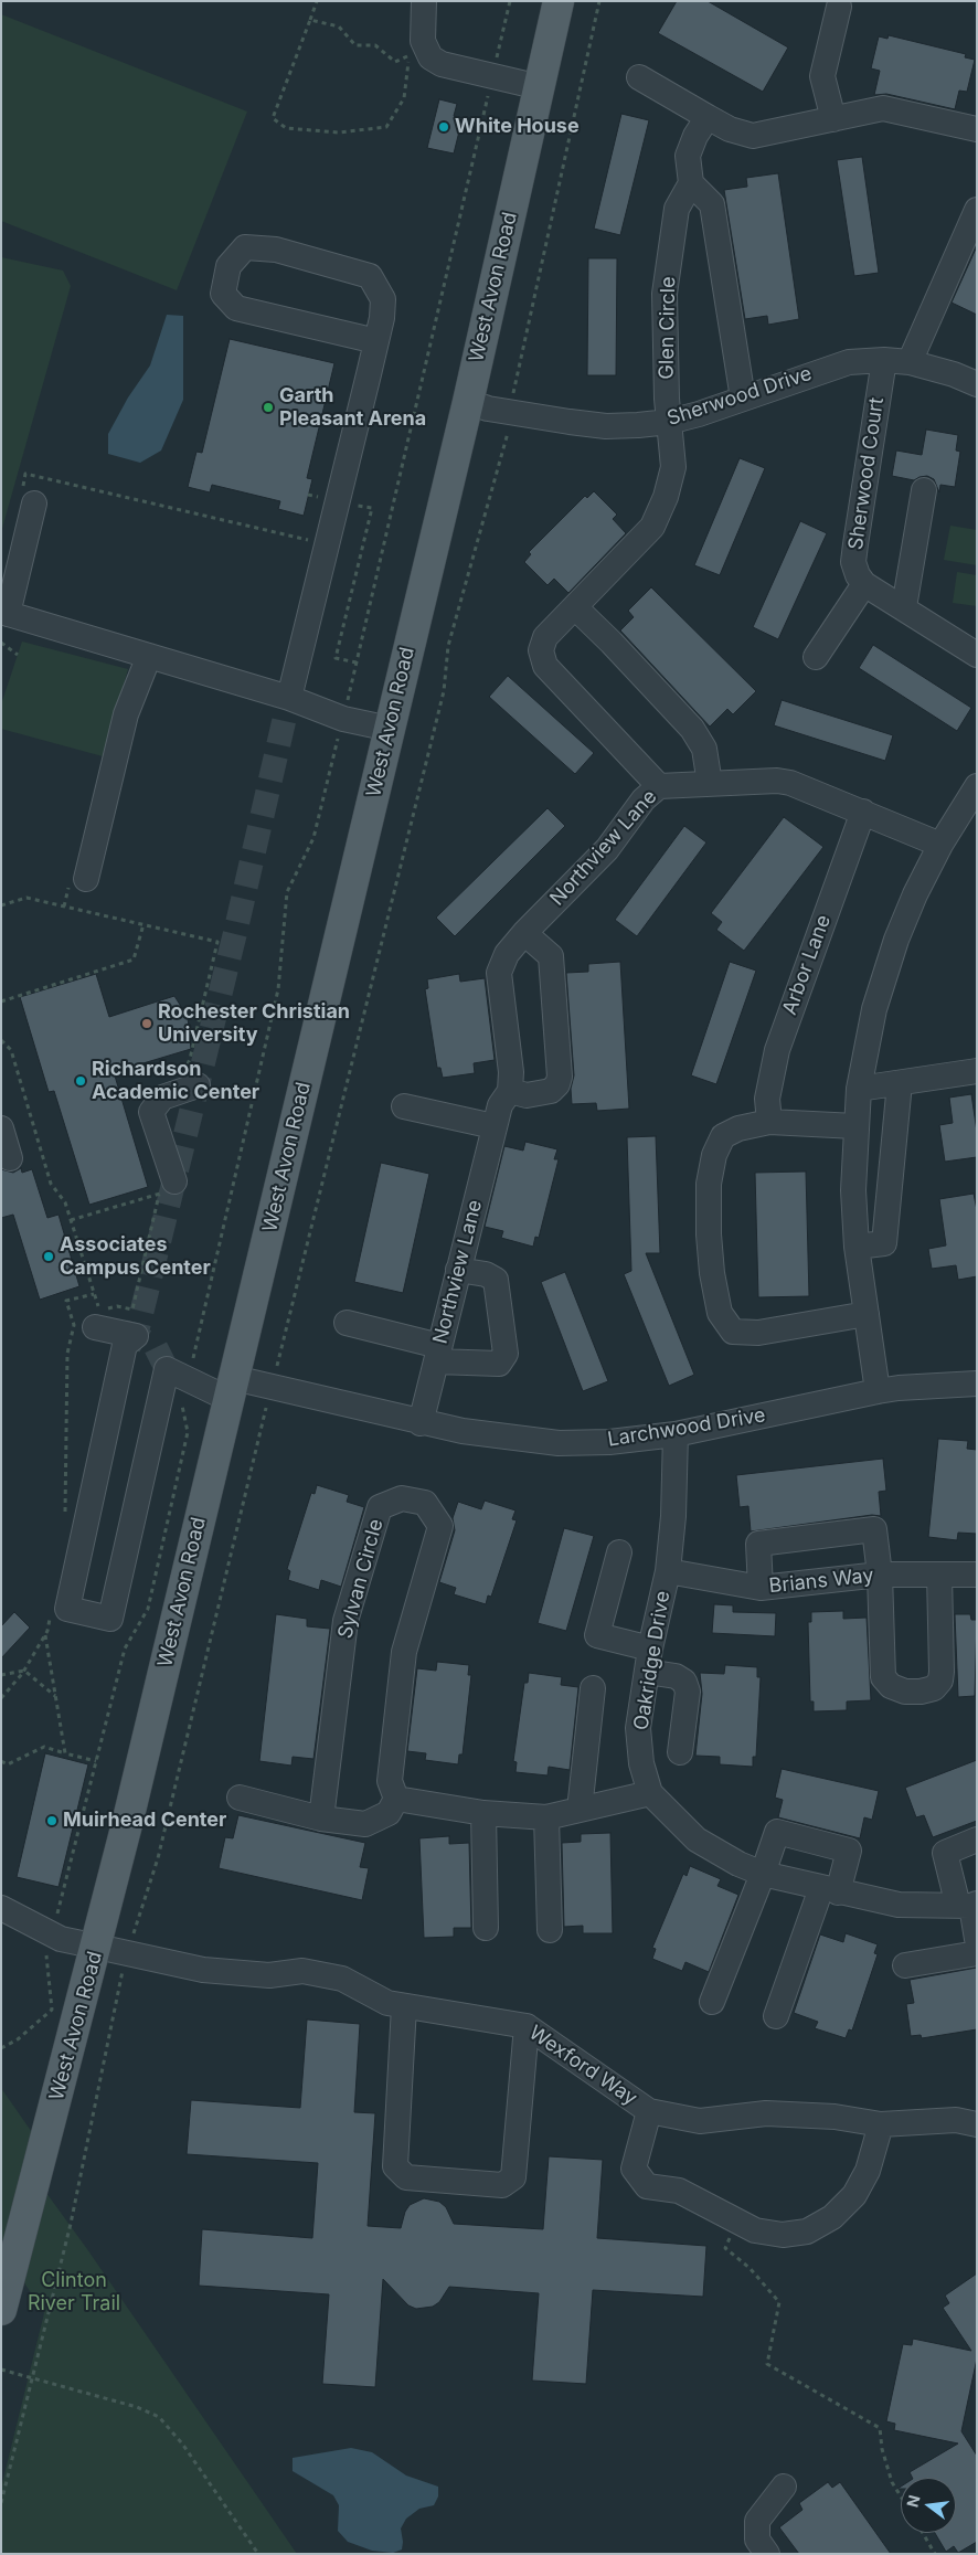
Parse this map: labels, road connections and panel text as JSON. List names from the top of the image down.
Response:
{
  "streets": {
    "main road": ["West Avon Road"],
    "street": [
      "Glen Circle",
      "Sherwood Drive",
      "Sherwood Court",
      "Northview Lane",
      "Arbor Lane",
      "Larchwood Drive",
      "Sylvan Circle",
      "Brians Way",
      "Oakridge Drive",
      "Wexford Way"
    ]
  },
  "crossings": [
    ["West Avon Road", "Sherwood Drive"],
    ["West Avon Road", "Larchwood Drive"],
    ["West Avon Road", "Wexford Way"],
    ["Glen Circle", "Sherwood Drive"],
    ["Glen Circle", "Northview Lane"],
    ["Sherwood Drive", "Sherwood Court"],
    ["Northview Lane", "Larchwood Drive"],
    ["Larchwood Drive", "Oakridge Drive"],
    ["Brians Way", "Oakridge Drive"]
  ],
  "parks": ["Clinton River Trail"],
  "places": [
    "White House",
    "Garth Pleasant Arena",
    "Rochester Christian University",
    "Richardson Academic Center",
    "Associates Campus Center",
    "Muirhead Center"
  ],
  "north": "left"
}
